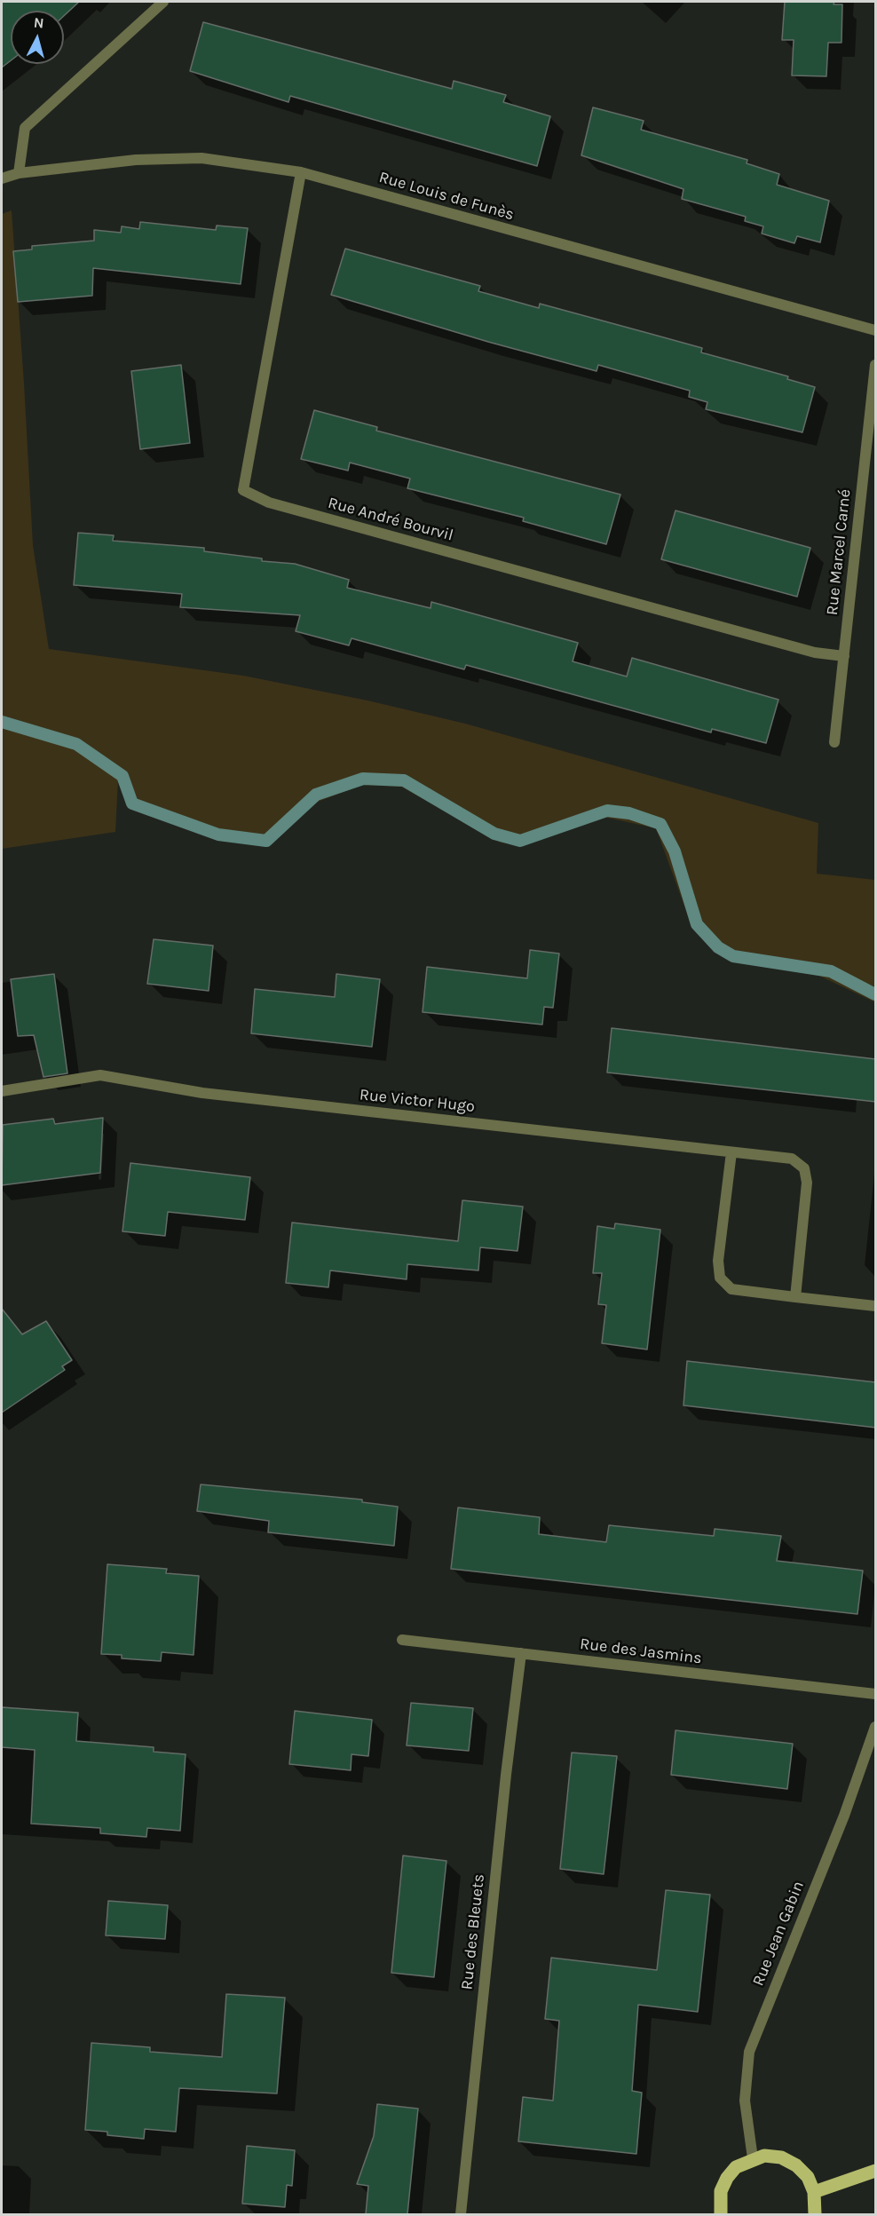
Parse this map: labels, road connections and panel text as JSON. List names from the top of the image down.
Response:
{
  "streets": {
    "street": [
      "Rue Louis de Funès",
      "Rue André Bourvil",
      "Rue Marcel Carné",
      "Rue Victor Hugo",
      "Rue des Jasmins",
      "Rue des Bleuets",
      "Rue Jean Gabin"
    ]
  },
  "crossings": [
    ["Rue Louis de Funès", "Rue André Bourvil"],
    ["Rue André Bourvil", "Rue Marcel Carné"],
    ["Rue des Jasmins", "Rue des Bleuets"]
  ],
  "north": "top"
}
